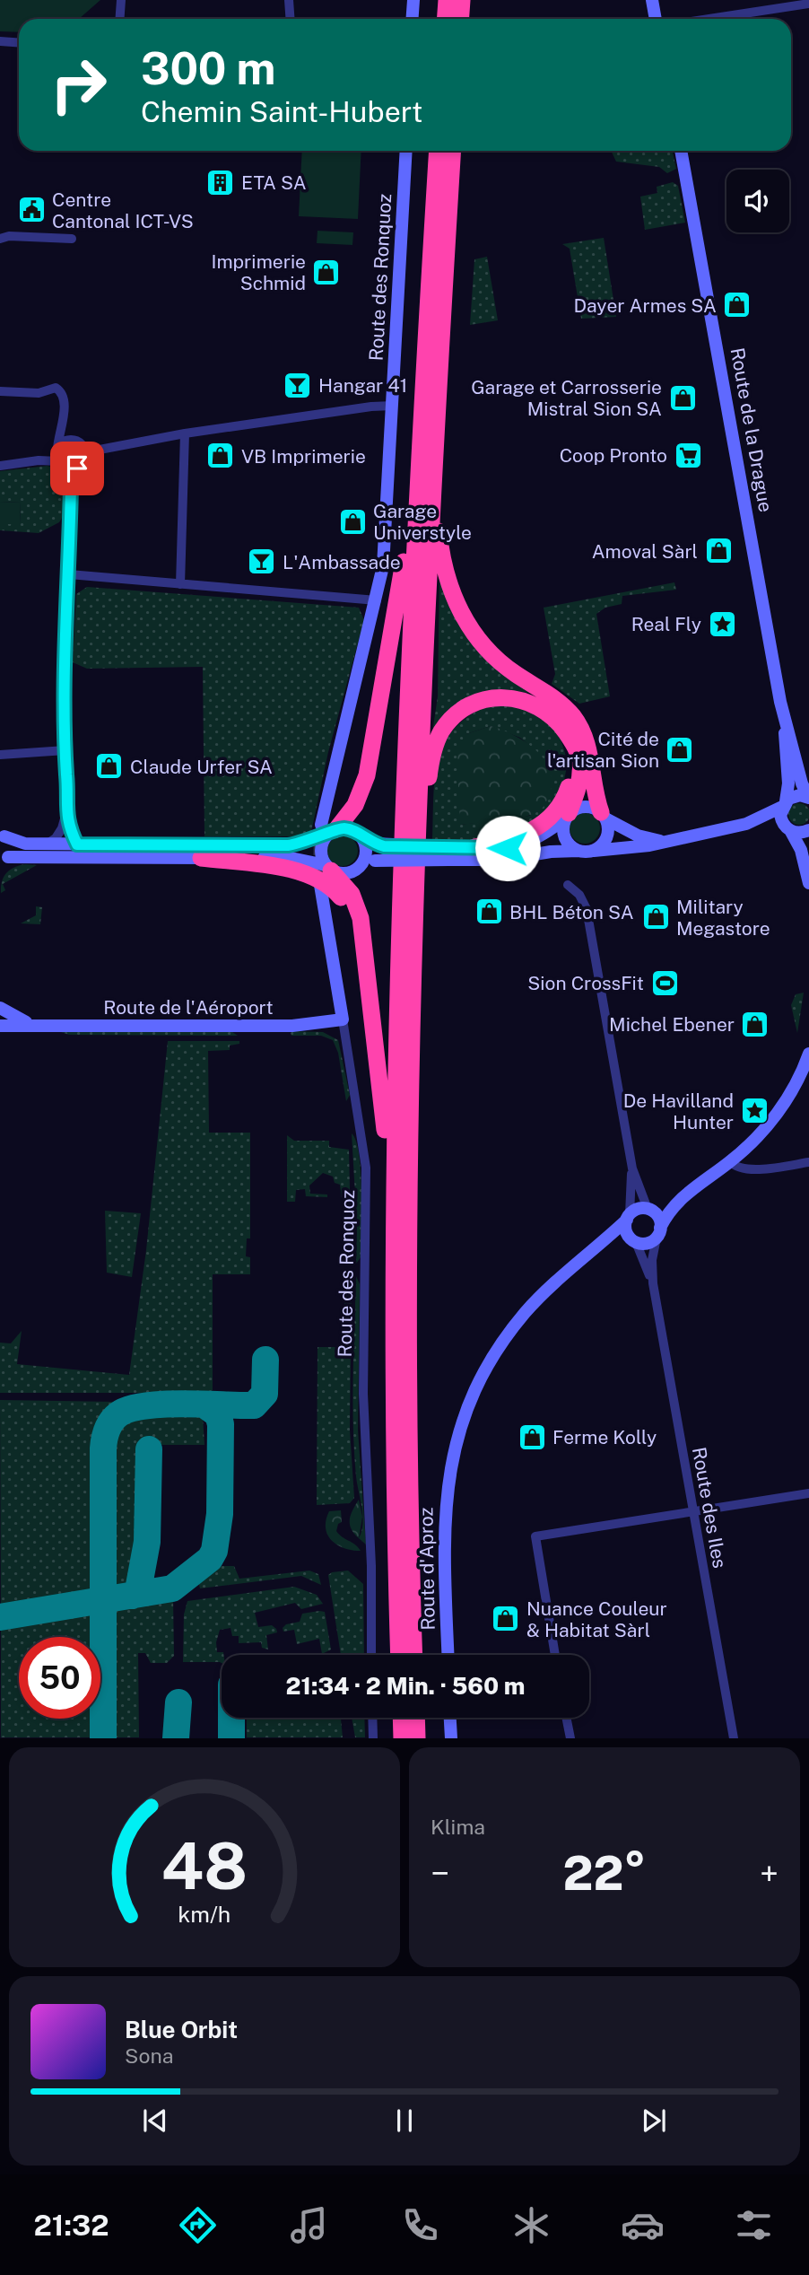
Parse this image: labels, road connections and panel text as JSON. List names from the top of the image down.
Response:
{
  "streets": {
    "street": [
      "Route des Ronquoz",
      "Route de la Drague",
      "Route de l'Aéroport",
      "Route des Iles",
      "Route d'Aproz"
    ]
  },
  "crossings": [
    ["Route des Ronquoz", "Route de l'Aéroport"],
    ["Route des Iles", "Route d'Aproz"]
  ],
  "places": {
    "building": ["ETA SA"],
    "public building": ["Centre Cantonal ICT-VS"],
    "shop": [
      "Imprimerie Schmid",
      "Dayer Armes SA",
      "Garage et Carrosserie Mistral Sion SA",
      "VB Imprimerie",
      "Garage Universtyle",
      "Amoval Sàrl",
      "Cité de l'artisan Sion",
      "Claude Urfer SA",
      "BHL Béton SA",
      "Military Megastore",
      "Michel Ebener",
      "Ferme Kolly",
      "Nuance Couleur & Habitat Sàrl"
    ],
    "bar": ["Hangar 41", "L'Ambassade"],
    "supermarket": ["Coop Pronto"],
    "place": ["Real Fly", "De Havilland Hunter"],
    "sports": ["Sion CrossFit"]
  },
  "page": {
    "turn": ["300 m", "Chemin Saint-Hubert"],
    "limit": "50",
    "trip": "21:34 · 2 Min. · 560 m",
    "tile": "Klima",
    "heat": ["−", "22°", "+"],
    "song": ["Blue Orbit", "Sona"],
    "tabs": "21:32",
    "gauge": ["48", "km/h"]
  }
}
